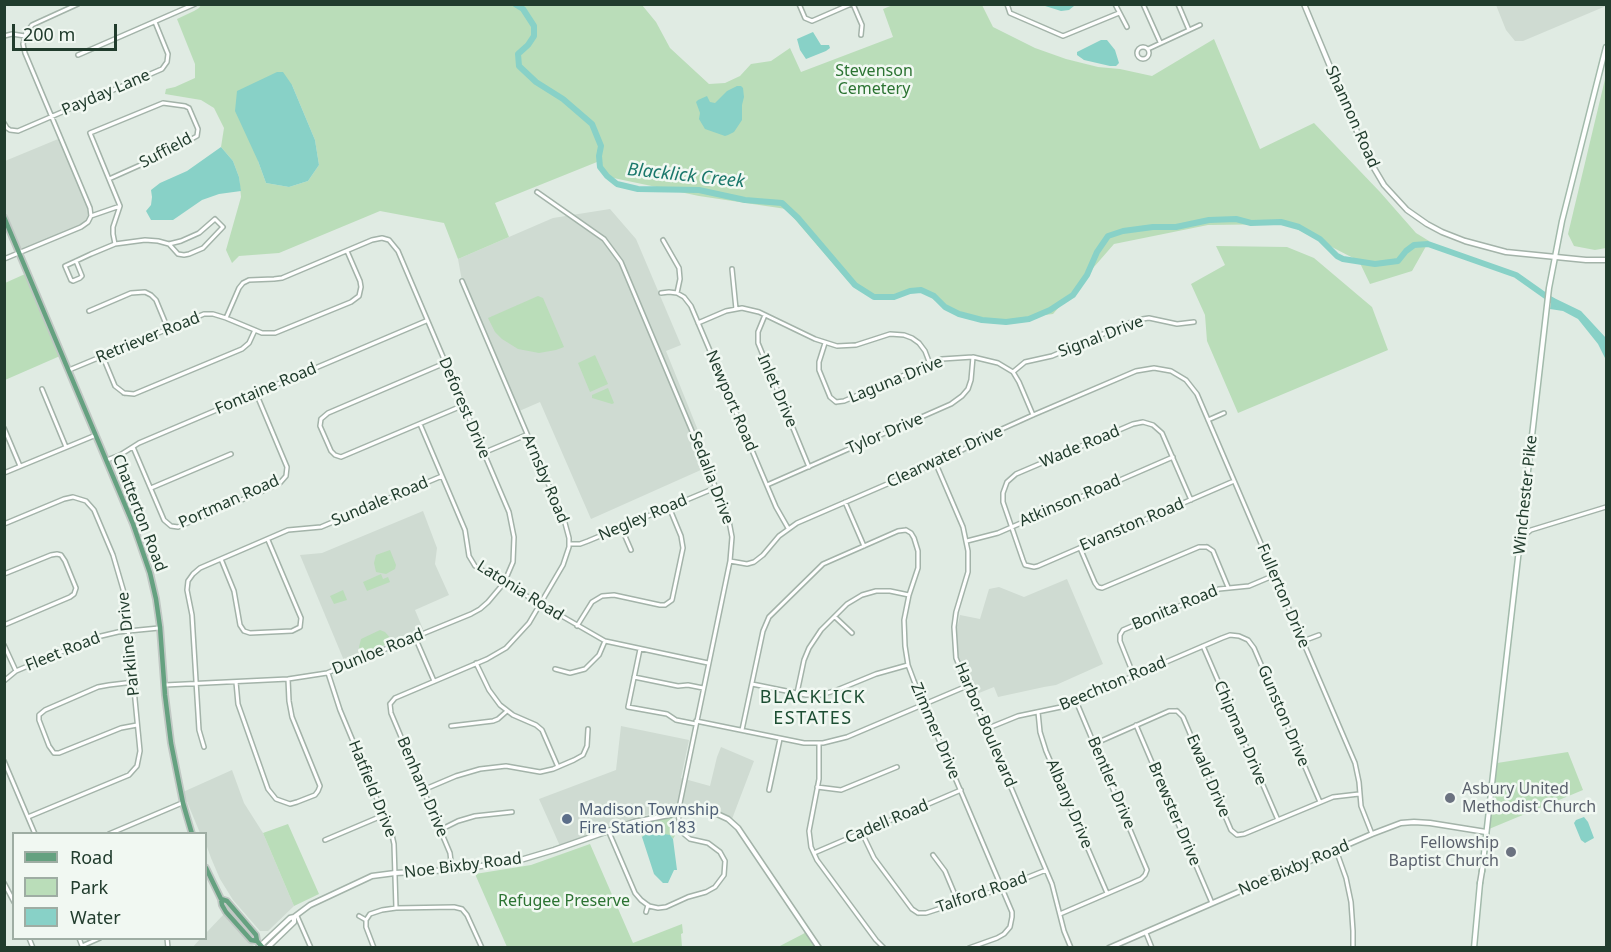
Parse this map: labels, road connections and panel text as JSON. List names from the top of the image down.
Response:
{
  "streets": {
    "main road": ["Chatterton Road"],
    "street": [
      "Payday Lane",
      "Shannon Road",
      "Suffield",
      "Signal Drive",
      "Retriever Road",
      "Laguna Drive",
      "Fontaine Road",
      "Inlet Drive",
      "Newport Road",
      "Deforest Drive",
      "Tylor Drive",
      "Wade Road",
      "Clearwater Drive",
      "Sedalia Drive",
      "Arnsby Road",
      "Winchester Pike",
      "Atkinson Road",
      "Portman Road",
      "Sundale Road",
      "Negley Road",
      "Evanston Road",
      "Latonia Road",
      "Fullerton Drive",
      "Bonita Road",
      "Parkline Drive",
      "Fleet Road",
      "Dunloe Road",
      "Beechton Road",
      "Gunston Drive",
      "Harbor Boulevard",
      "Zimmer Drive",
      "Chipman Drive",
      "Ewald Drive",
      "Bentler Drive",
      "Benham Drive",
      "Hatfield Drive",
      "Albany Drive",
      "Brewster Drive",
      "Cadell Road",
      "Noe Bixby Road",
      "Talford Road"
    ]
  },
  "crossings": [
    ["Shannon Road", "Winchester Pike"],
    ["Signal Drive", "Laguna Drive"],
    ["Retriever Road", "Deforest Drive"],
    ["Retriever Road", "Chatterton Road"],
    ["Laguna Drive", "Tylor Drive"],
    ["Fontaine Road", "Deforest Drive"],
    ["Fontaine Road", "Portman Road"],
    ["Fontaine Road", "Chatterton Road"],
    ["Inlet Drive", "Tylor Drive"],
    ["Newport Road", "Tylor Drive"],
    ["Newport Road", "Clearwater Drive"],
    ["Deforest Drive", "Latonia Road"],
    ["Deforest Drive", "Dunloe Road"],
    ["Wade Road", "Atkinson Road"],
    ["Wade Road", "Evanston Road"],
    ["Clearwater Drive", "Sedalia Drive"],
    ["Clearwater Drive", "Fullerton Drive"],
    ["Clearwater Drive", "Harbor Boulevard"],
    ["Sedalia Drive", "Negley Road"],
    ["Sedalia Drive", "Latonia Road"],
    ["Sedalia Drive", "Noe Bixby Road"],
    ["Arnsby Road", "Negley Road"],
    ["Arnsby Road", "Latonia Road"],
    ["Arnsby Road", "Benham Drive"],
    ["Winchester Pike", "Noe Bixby Road"],
    ["Atkinson Road", "Evanston Road"],
    ["Atkinson Road", "Harbor Boulevard"],
    ["Sundale Road", "Latonia Road"],
    ["Sundale Road", "Dunloe Road"],
    ["Chatterton Road", "Fleet Road"],
    ["Chatterton Road", "Dunloe Road"],
    ["Evanston Road", "Fullerton Drive"],
    ["Latonia Road", "Dunloe Road"],
    ["Fullerton Drive", "Bonita Road"],
    ["Fullerton Drive", "Ewald Drive"],
    ["Fullerton Drive", "Noe Bixby Road"],
    ["Bonita Road", "Beechton Road"],
    ["Parkline Drive", "Fleet Road"],
    ["Dunloe Road", "Hatfield Drive"],
    ["Beechton Road", "Gunston Drive"],
    ["Beechton Road", "Harbor Boulevard"],
    ["Beechton Road", "Chipman Drive"],
    ["Beechton Road", "Bentler Drive"],
    ["Beechton Road", "Albany Drive"],
    ["Gunston Drive", "Ewald Drive"],
    ["Harbor Boulevard", "Talford Road"],
    ["Zimmer Drive", "Cadell Road"],
    ["Zimmer Drive", "Talford Road"],
    ["Chipman Drive", "Ewald Drive"],
    ["Ewald Drive", "Brewster Drive"],
    ["Bentler Drive", "Albany Drive"],
    ["Benham Drive", "Noe Bixby Road"],
    ["Hatfield Drive", "Noe Bixby Road"],
    ["Brewster Drive", "Noe Bixby Road"],
    ["Cadell Road", "Talford Road"]
  ],
  "districts": ["BLACKLICK ESTATES"],
  "water": ["Blacklick Creek"],
  "parks": ["Stevenson Cemetery", "Refugee Preserve"],
  "places": ["Asbury United Methodist Church", "Madison Township Fire Station 183", "Fellowship Baptist Church"],
  "legend": ["Road", "Park", "Water"],
  "scale_bar": "200 m"
}
